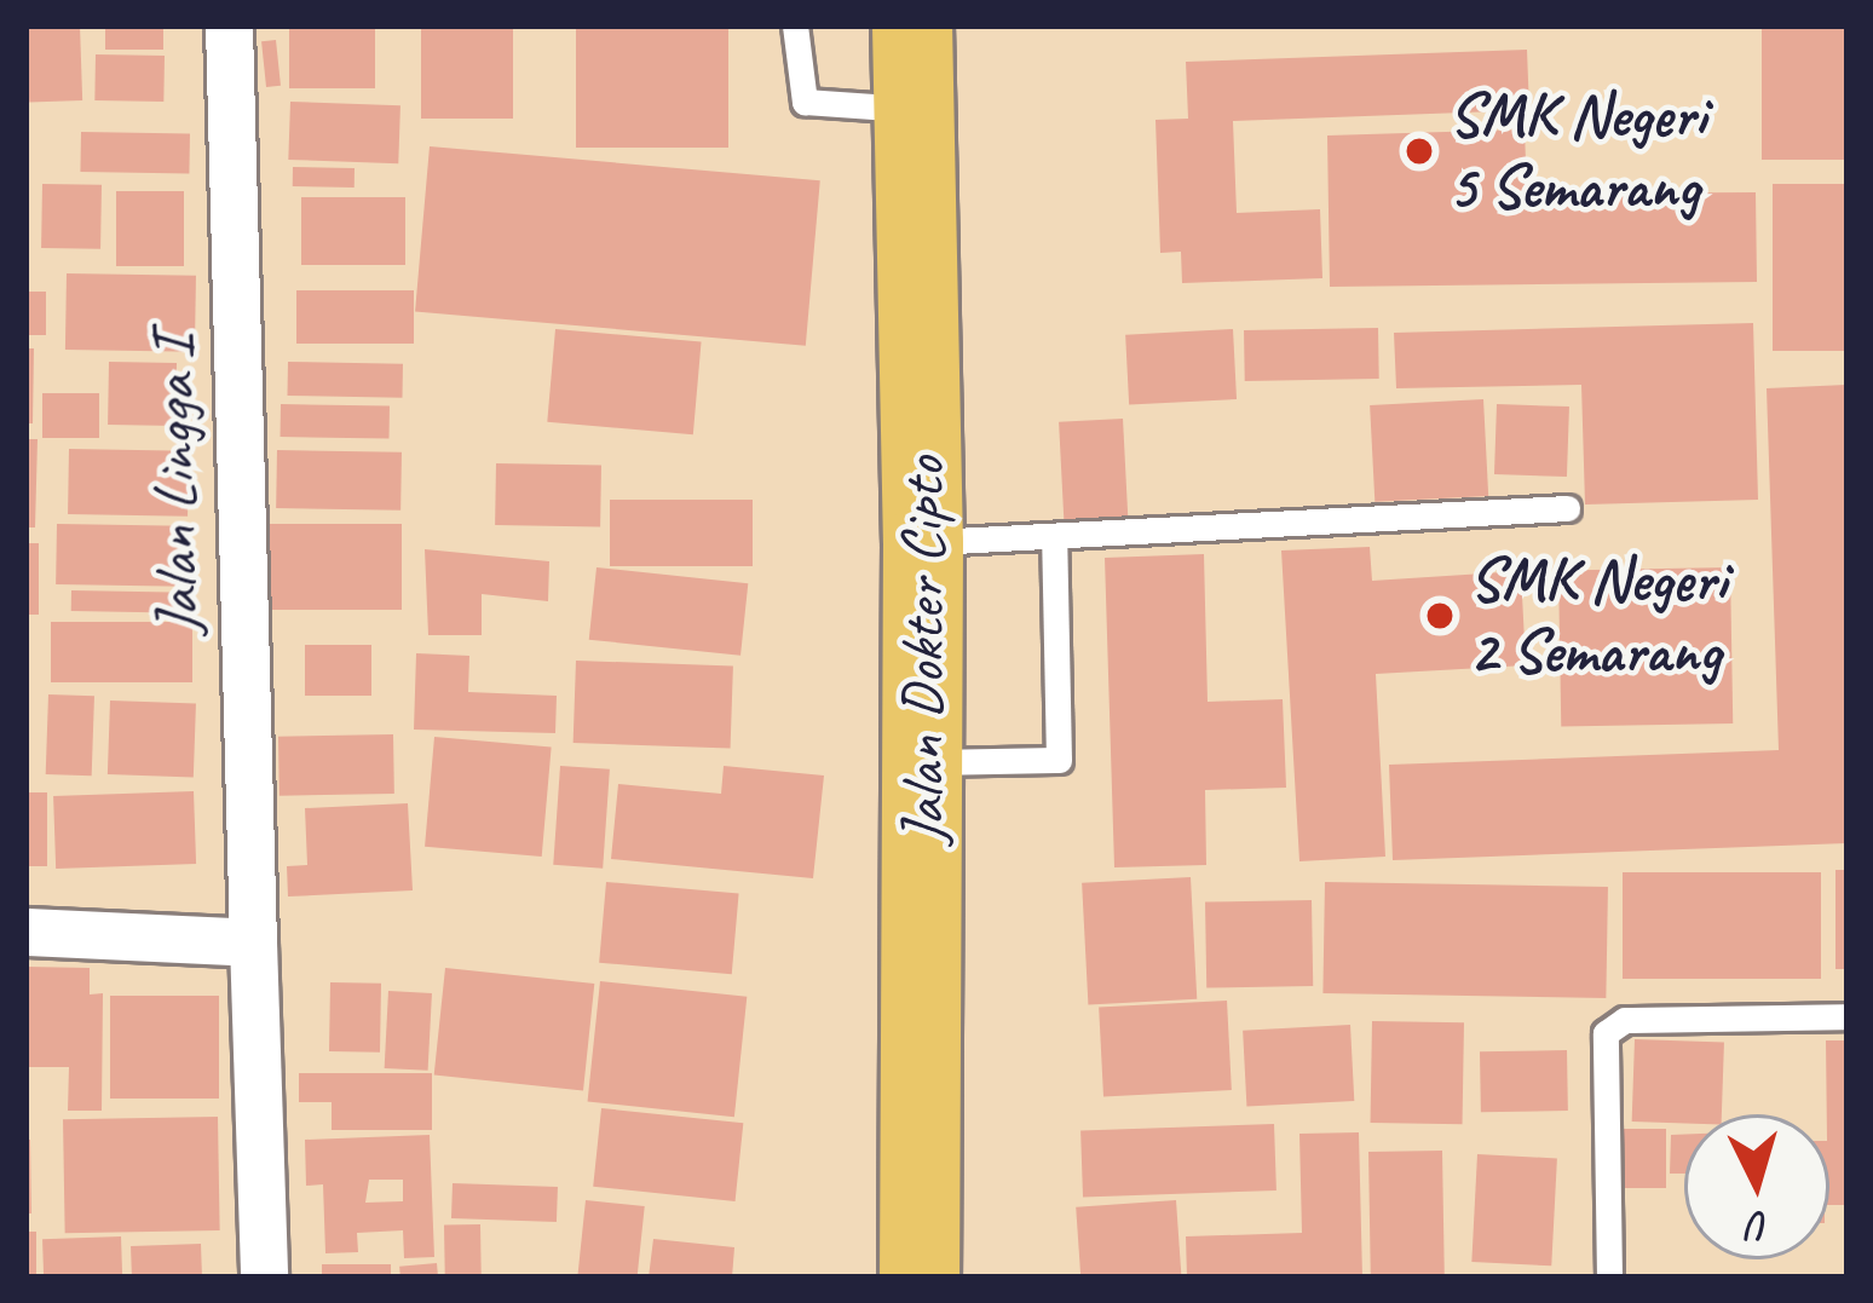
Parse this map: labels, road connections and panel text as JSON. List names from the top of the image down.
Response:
{
  "streets": {
    "highway": ["Jalan Dokter Cipto"],
    "street": ["Jalan Lingga I"]
  },
  "places": ["SMK Negeri 5 Semarang", "SMK Negeri 2 Semarang"],
  "north": "bottom"
}
